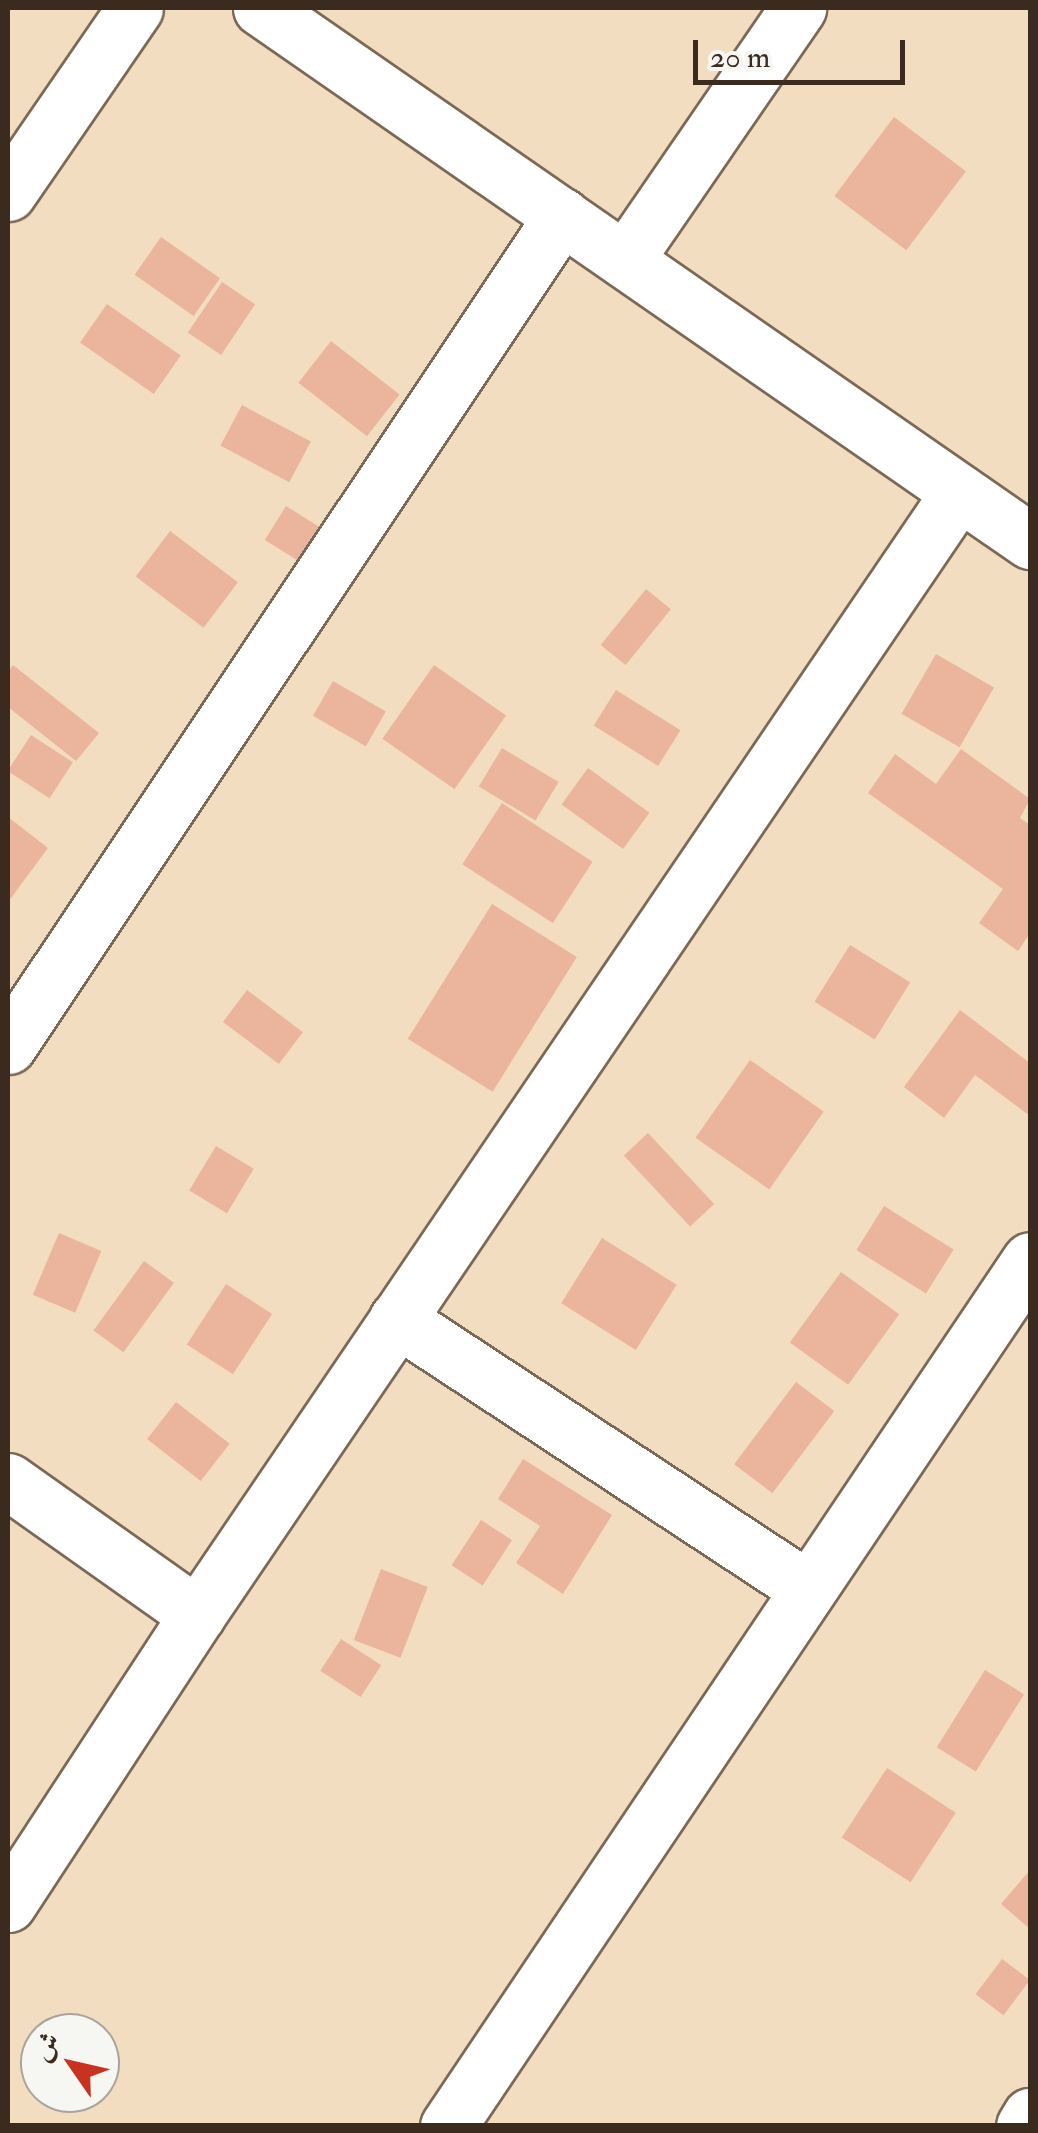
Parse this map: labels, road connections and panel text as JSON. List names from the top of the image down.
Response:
{
  "scale_bar": "20 m",
  "north": "top left"
}
